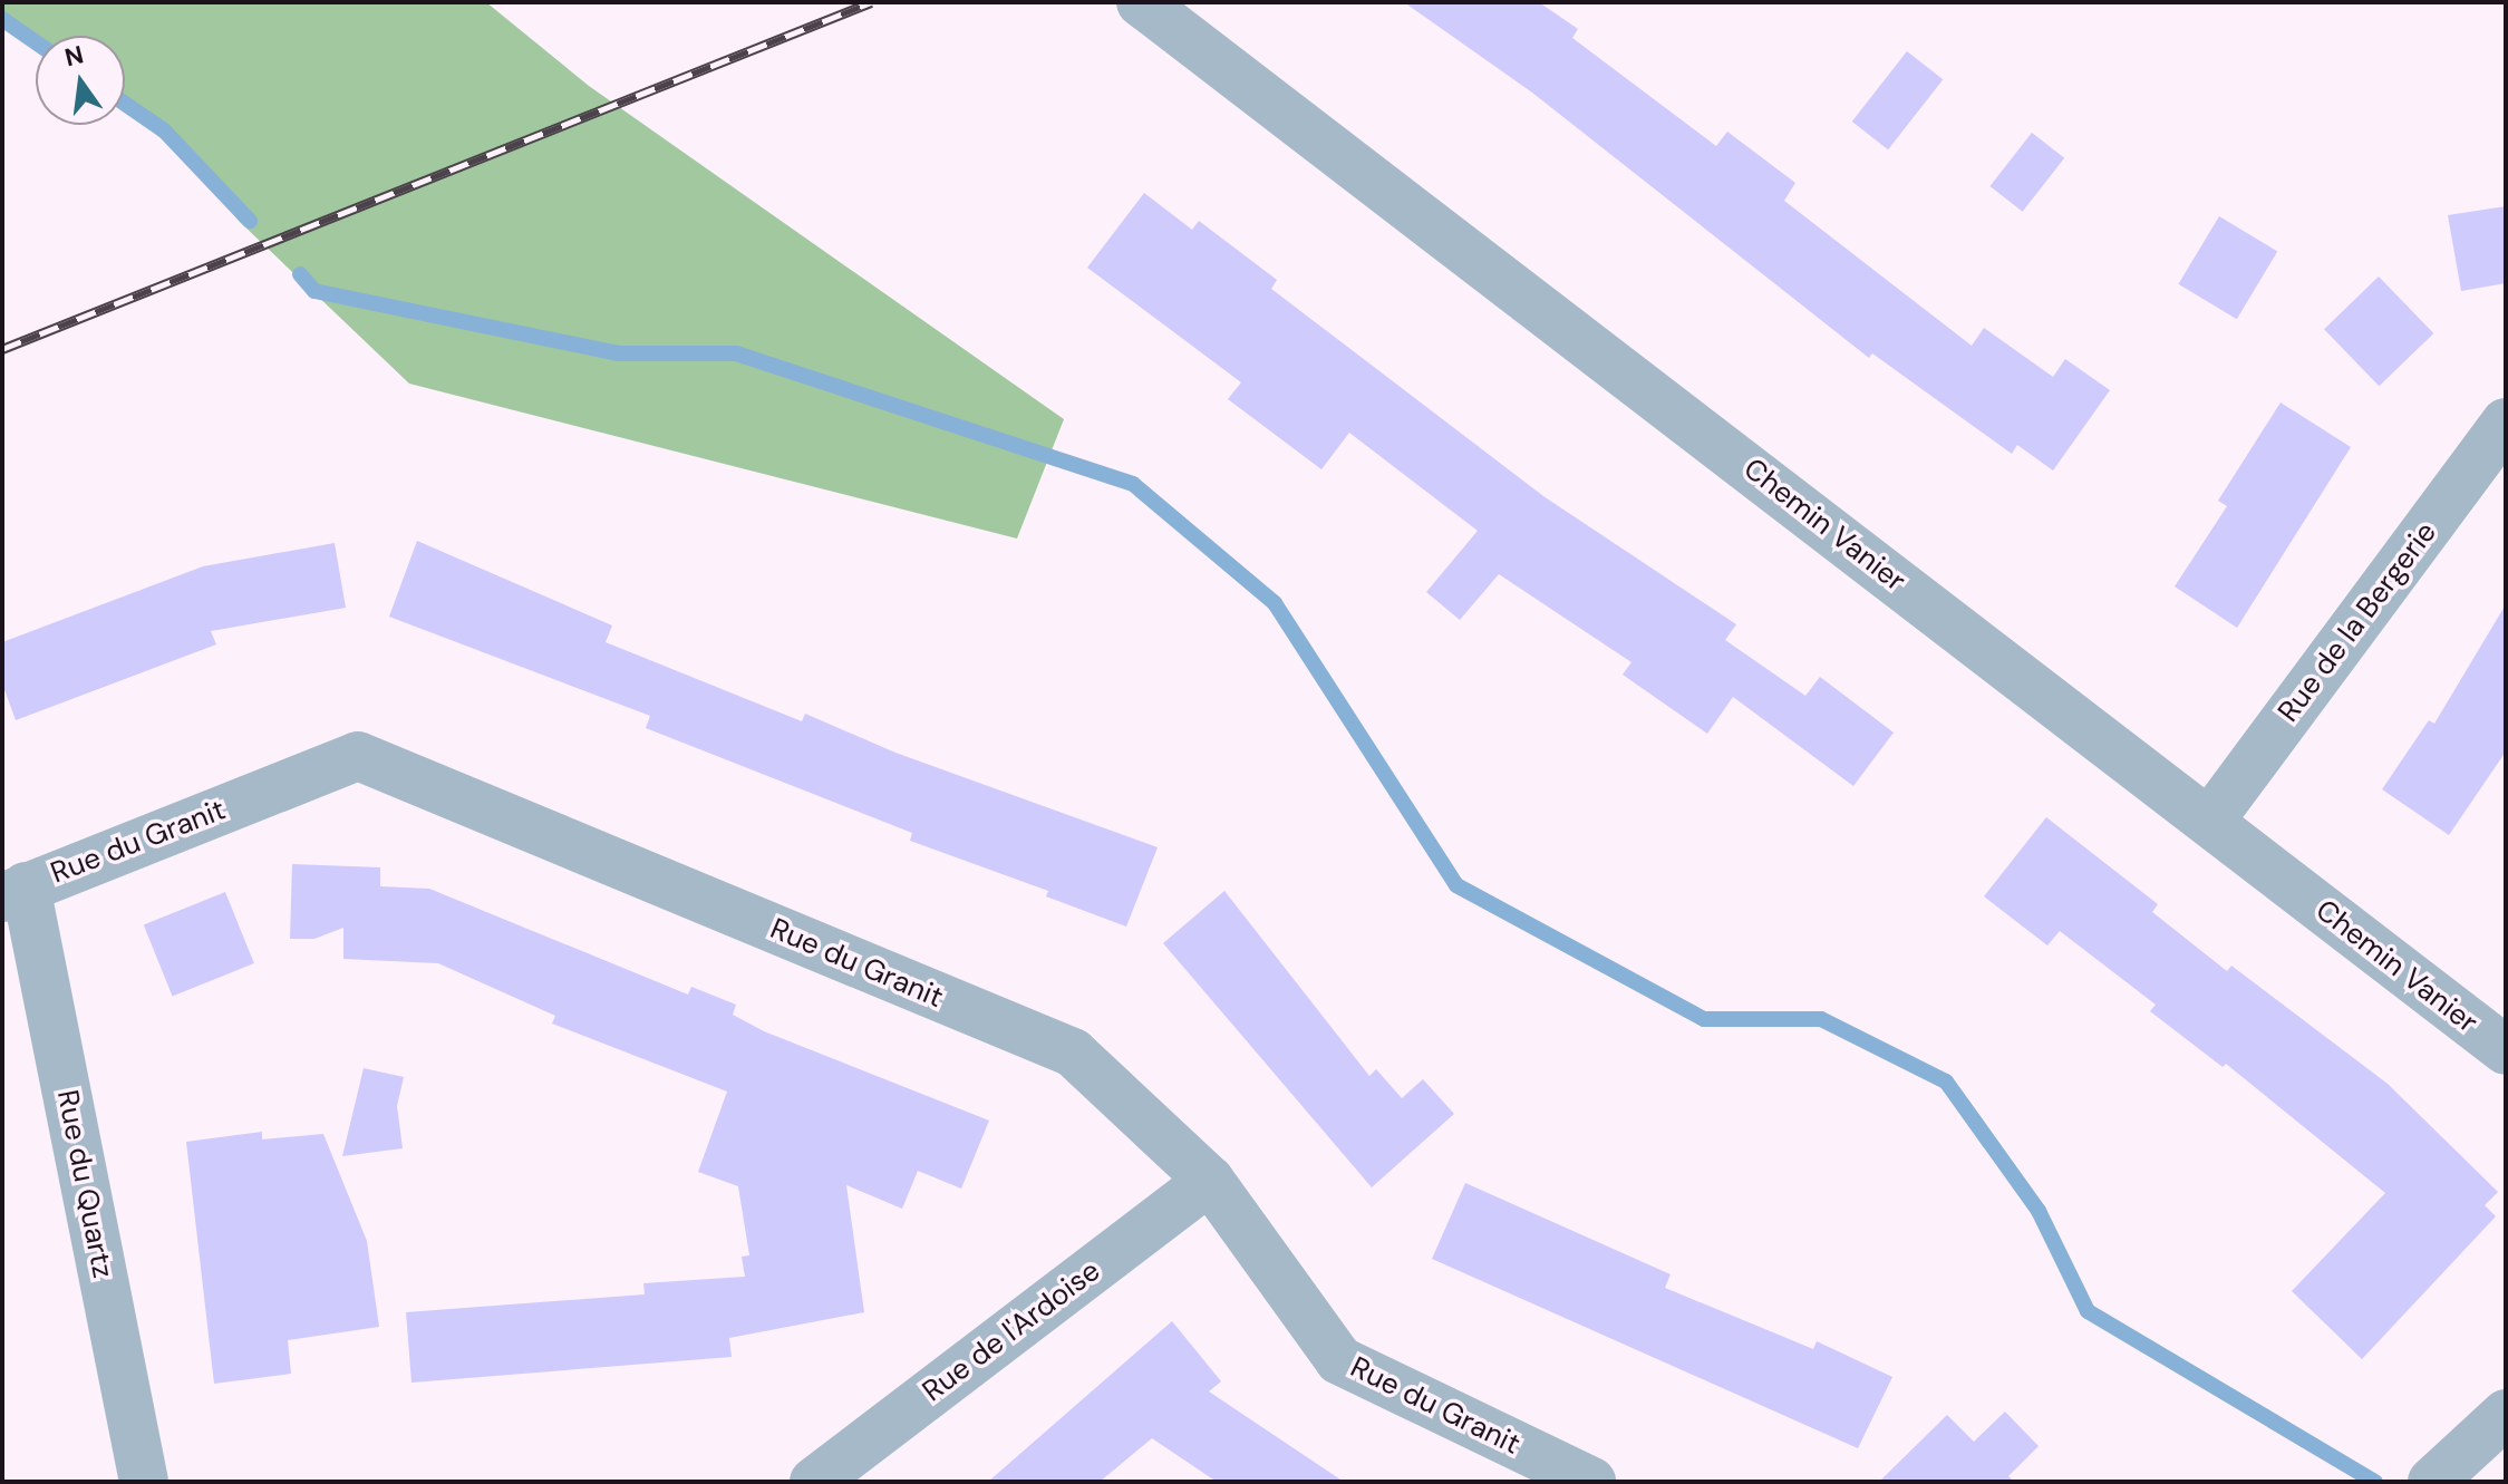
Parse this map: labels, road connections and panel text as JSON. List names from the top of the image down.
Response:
{
  "streets": {
    "street": [
      "Chemin Vanier",
      "Rue de la Bergerie",
      "Rue du Granit",
      "Rue du Quartz",
      "Rue de l'Ardoise"
    ]
  },
  "crossings": [
    ["Chemin Vanier", "Rue de la Bergerie"],
    ["Rue du Granit", "Rue du Quartz"],
    ["Rue du Granit", "Rue de l'Ardoise"]
  ],
  "north": "top"
}
